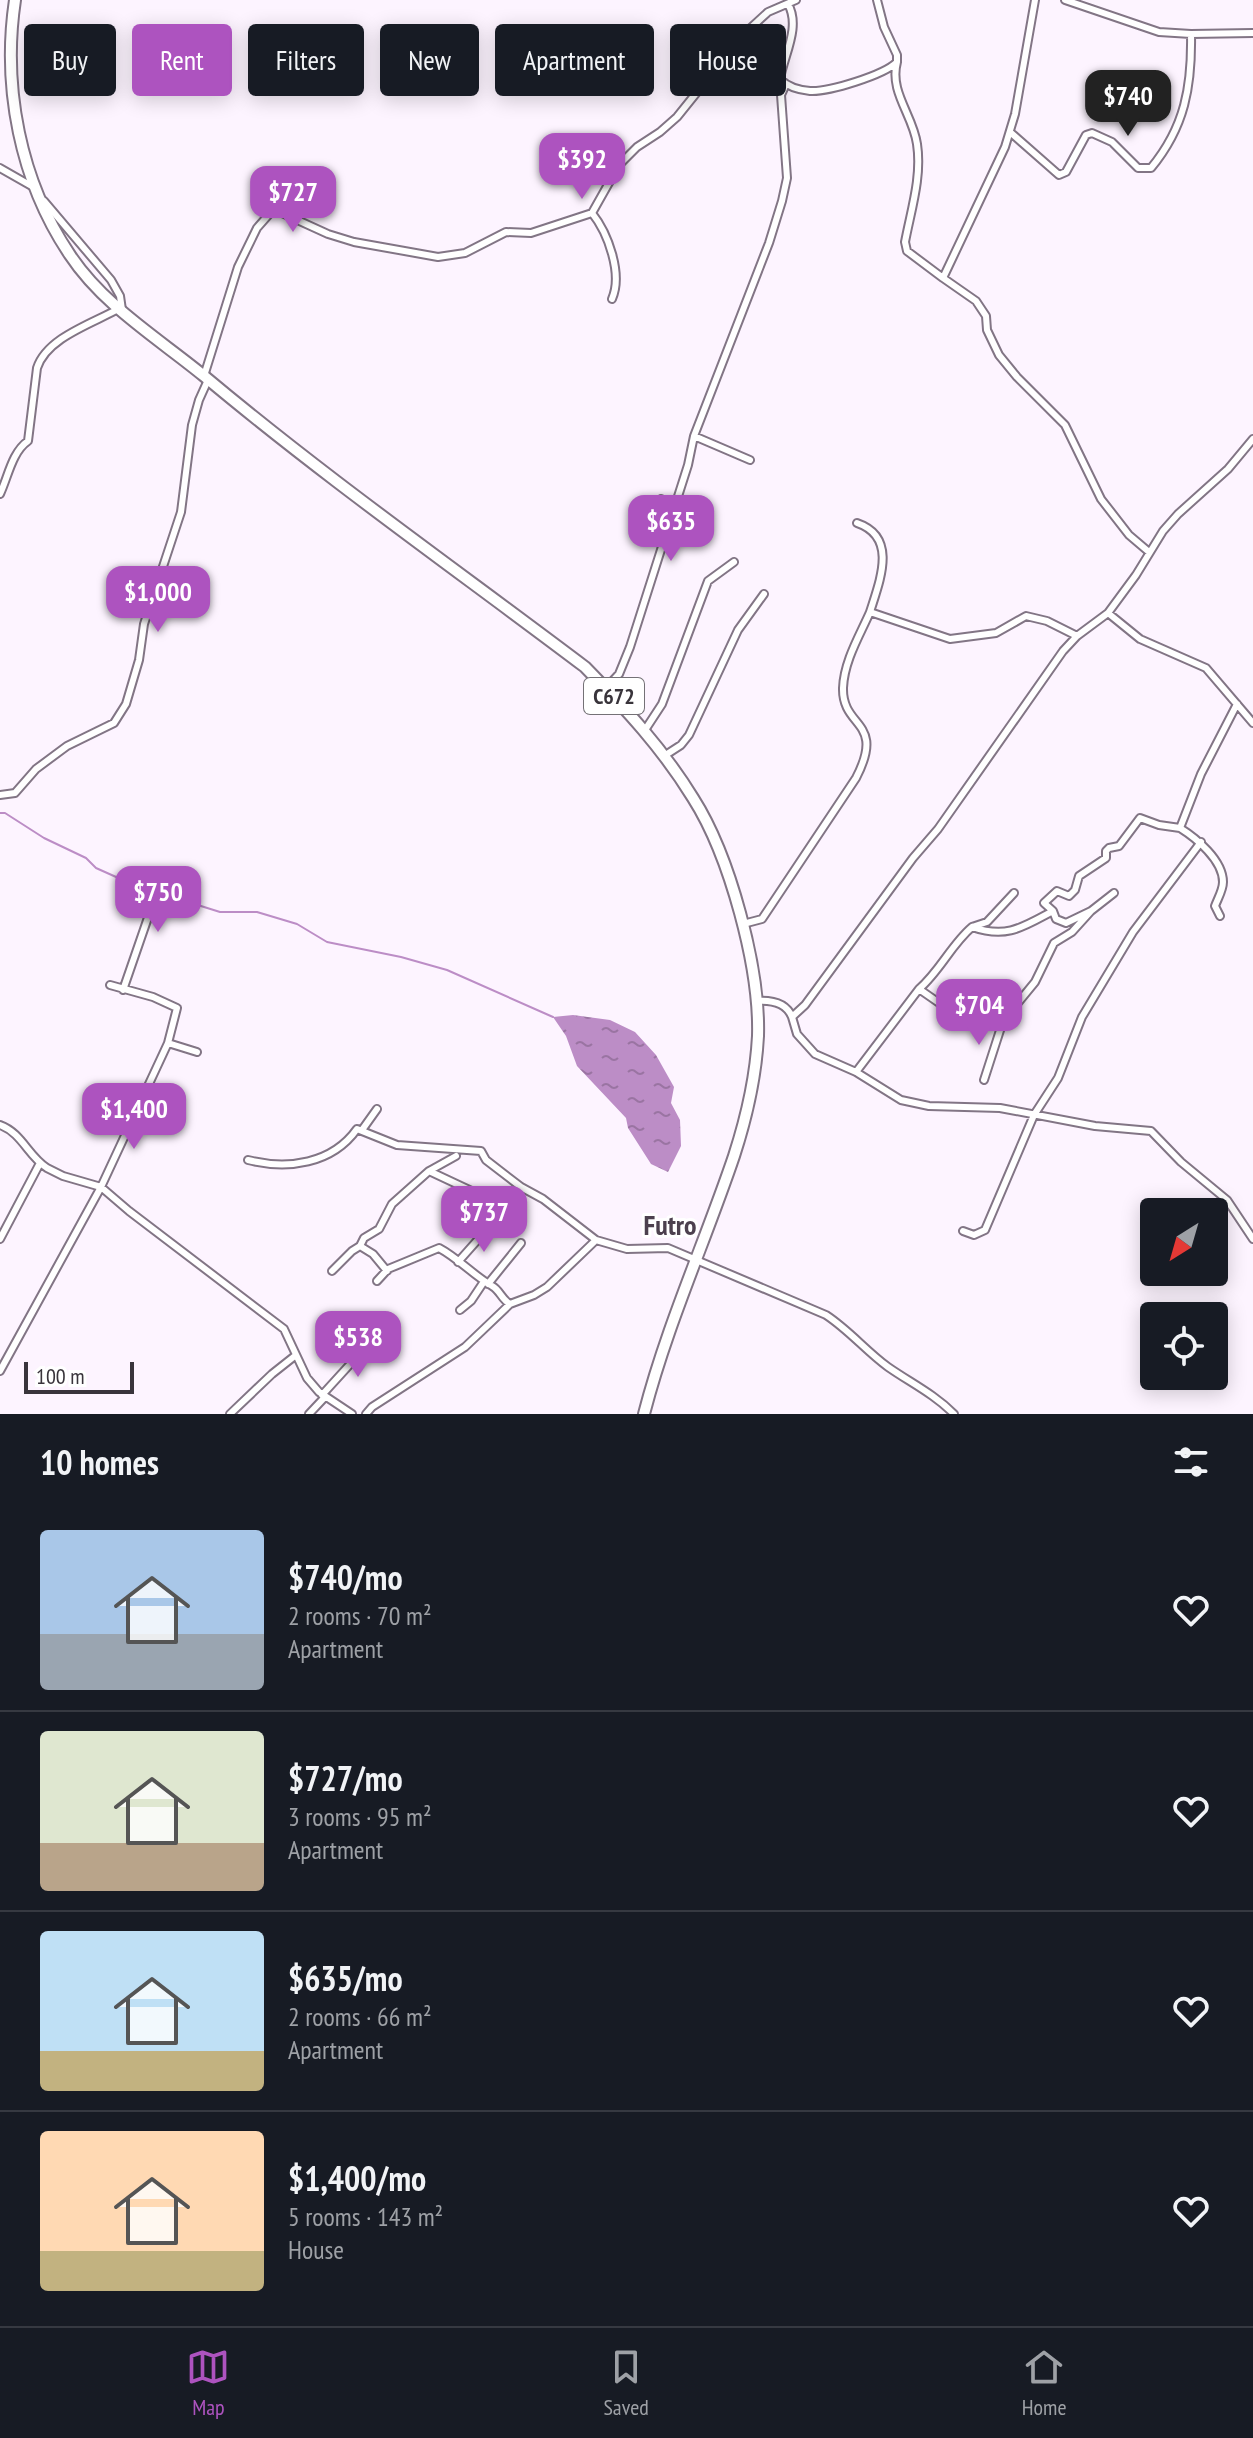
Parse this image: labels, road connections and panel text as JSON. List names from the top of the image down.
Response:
{
  "streets": {
    "main road": ["C672"]
  },
  "districts": ["Futro"],
  "scale_bar": "100 m",
  "north": "bottom left",
  "page": {
    "chip": [
      "Buy",
      "Rent",
      "Filters",
      "New",
      "Apartment",
      "House"
    ],
    "price": [
      "$740",
      "$392",
      "$727",
      "$635",
      "$1,000",
      "$750",
      "$704",
      "$1,400",
      "$737",
      "$538"
    ],
    "scale": "100 m",
    "heading": "10 homes",
    "list": [
      {
        "name": "$740/mo",
        "note": "2 rooms · 70 m² · Apartment"
      },
      {
        "name": "$727/mo",
        "note": "3 rooms · 95 m² · Apartment"
      },
      {
        "name": "$635/mo",
        "note": "2 rooms · 66 m² · Apartment"
      },
      {
        "name": "$1,400/mo",
        "note": "5 rooms · 143 m² · House"
      }
    ],
    "tabs": ["Map", "Saved", "Home"]
  }
}
